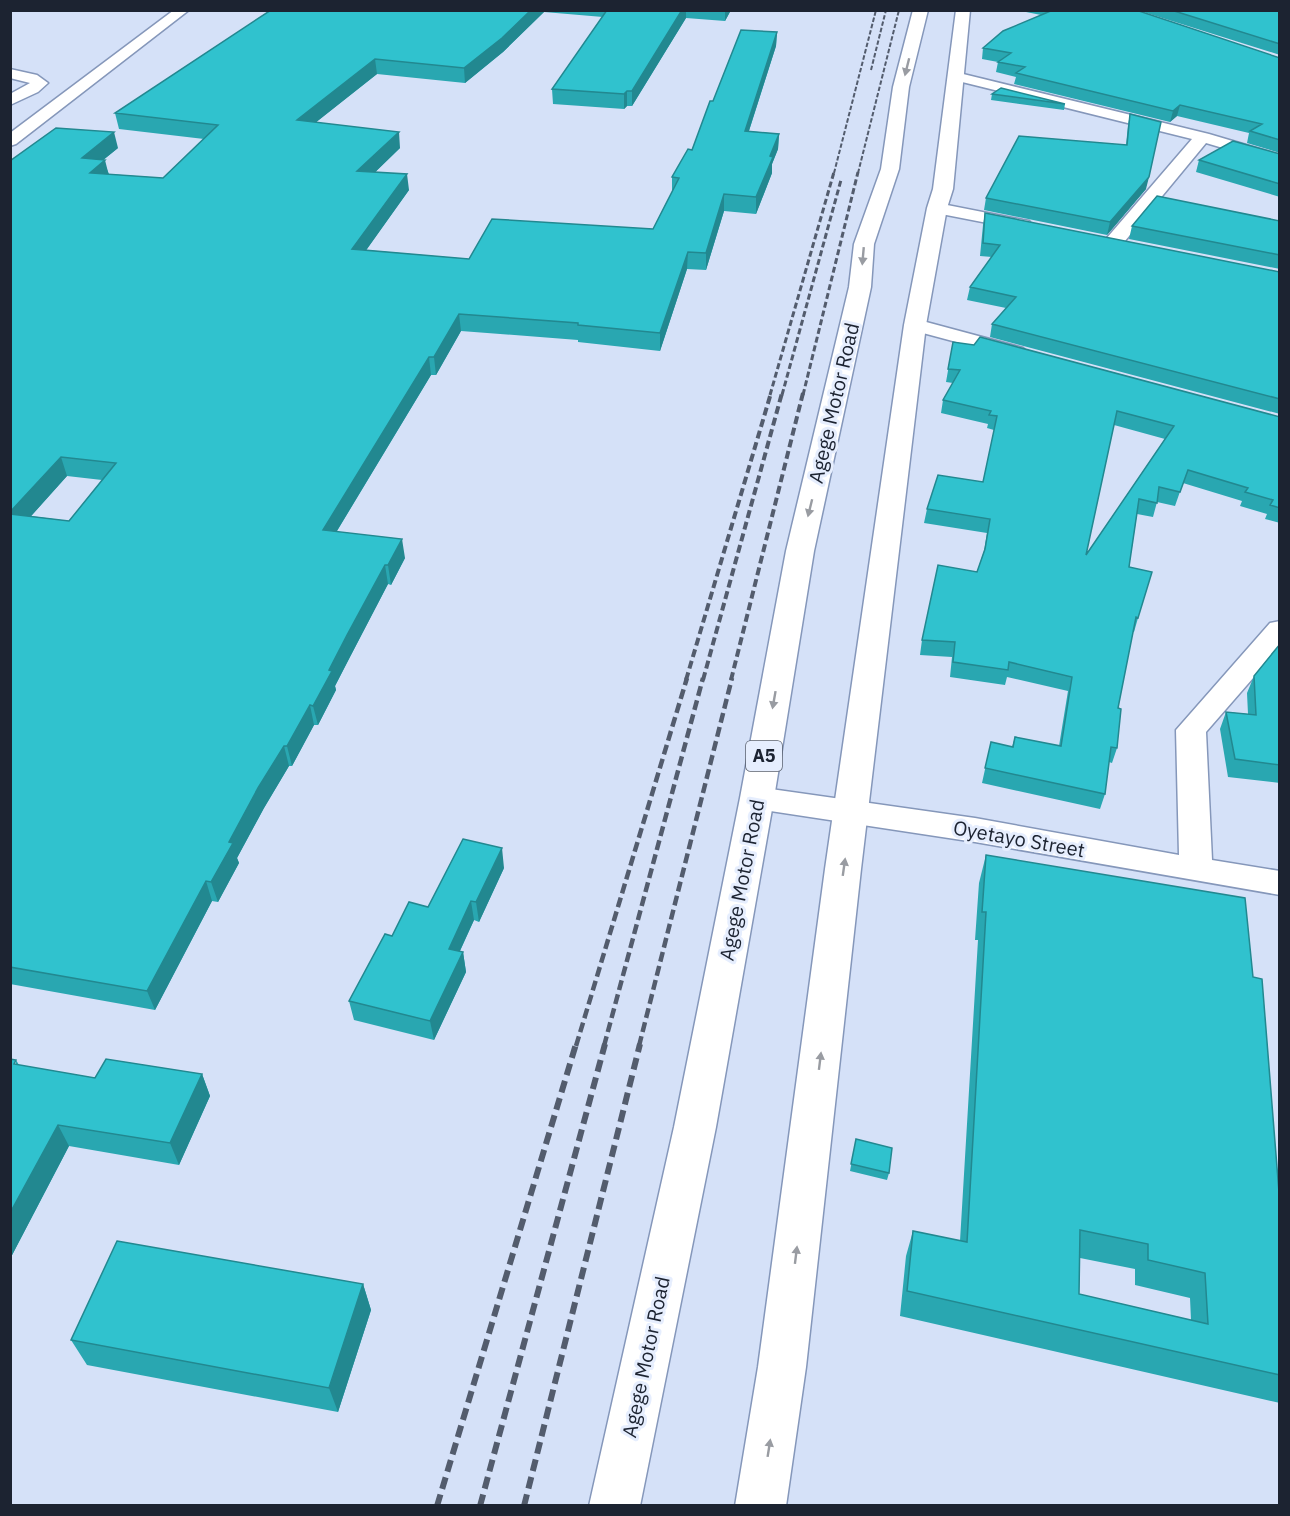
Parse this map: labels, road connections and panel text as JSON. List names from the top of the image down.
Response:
{
  "streets": {
    "highway": ["Agege Motor Road", "A5"],
    "street": ["Oyetayo Street"]
  },
  "crossings": [
    ["Agege Motor Road", "Oyetayo Street"]
  ]
}
